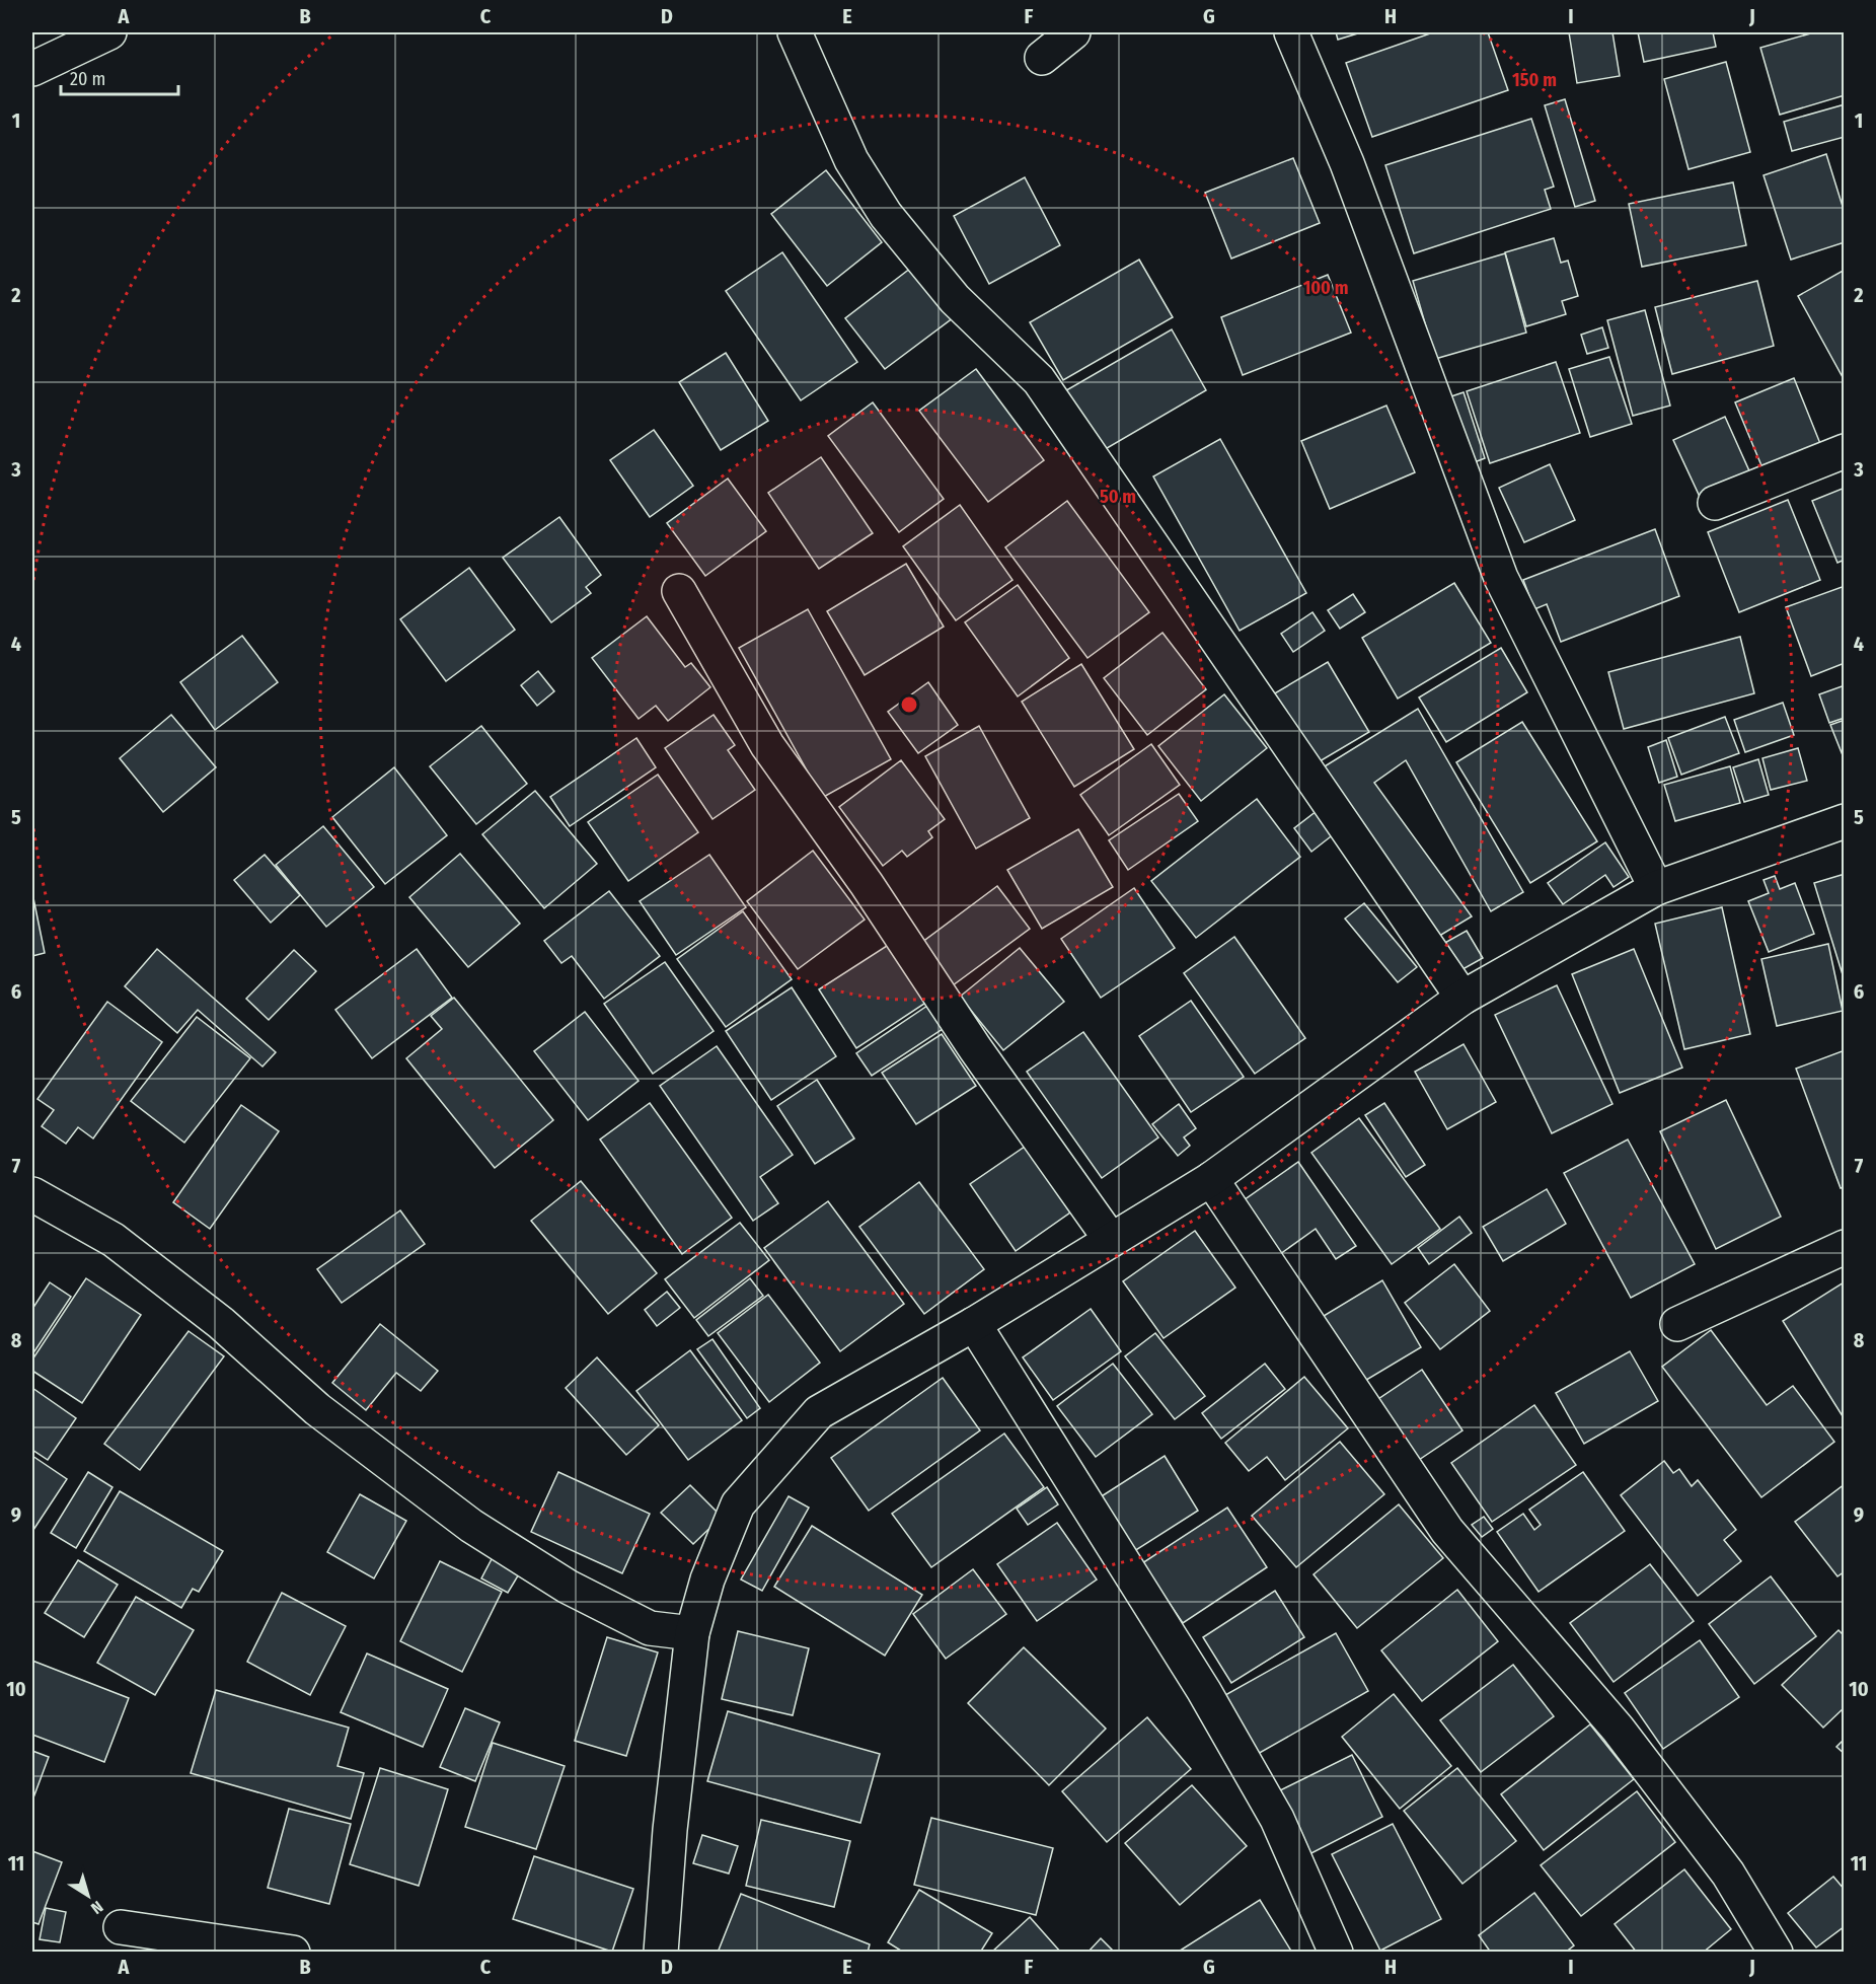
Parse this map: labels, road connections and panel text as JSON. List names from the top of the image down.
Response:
{
  "scale_bar": "20 m",
  "north": "bottom right",
  "grid": {
    "columns": [
      "A",
      "B",
      "C",
      "D",
      "E",
      "F",
      "G",
      "H",
      "I",
      "J"
    ],
    "rows": [
      "1",
      "2",
      "3",
      "4",
      "5",
      "6",
      "7",
      "8",
      "9",
      "10",
      "11"
    ]
  },
  "rings": ["150 m", "100 m", "50 m"]
}
